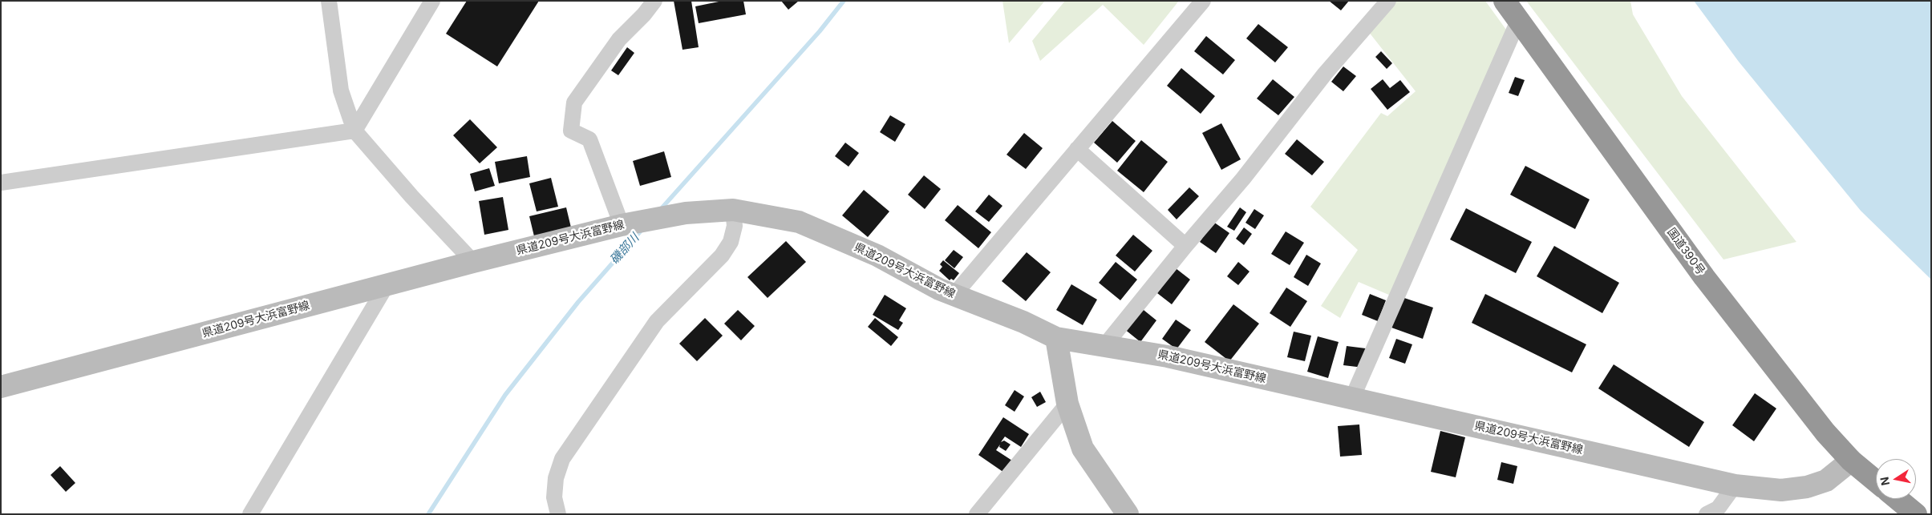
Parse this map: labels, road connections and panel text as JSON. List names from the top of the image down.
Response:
{
  "streets": {
    "highway": ["国道390号"],
    "main road": ["県道209号大浜富野線"]
  },
  "crossings": [
    ["県道209号大浜富野線", "国道390号"]
  ],
  "water": ["磯部川"],
  "north": "left"
}
